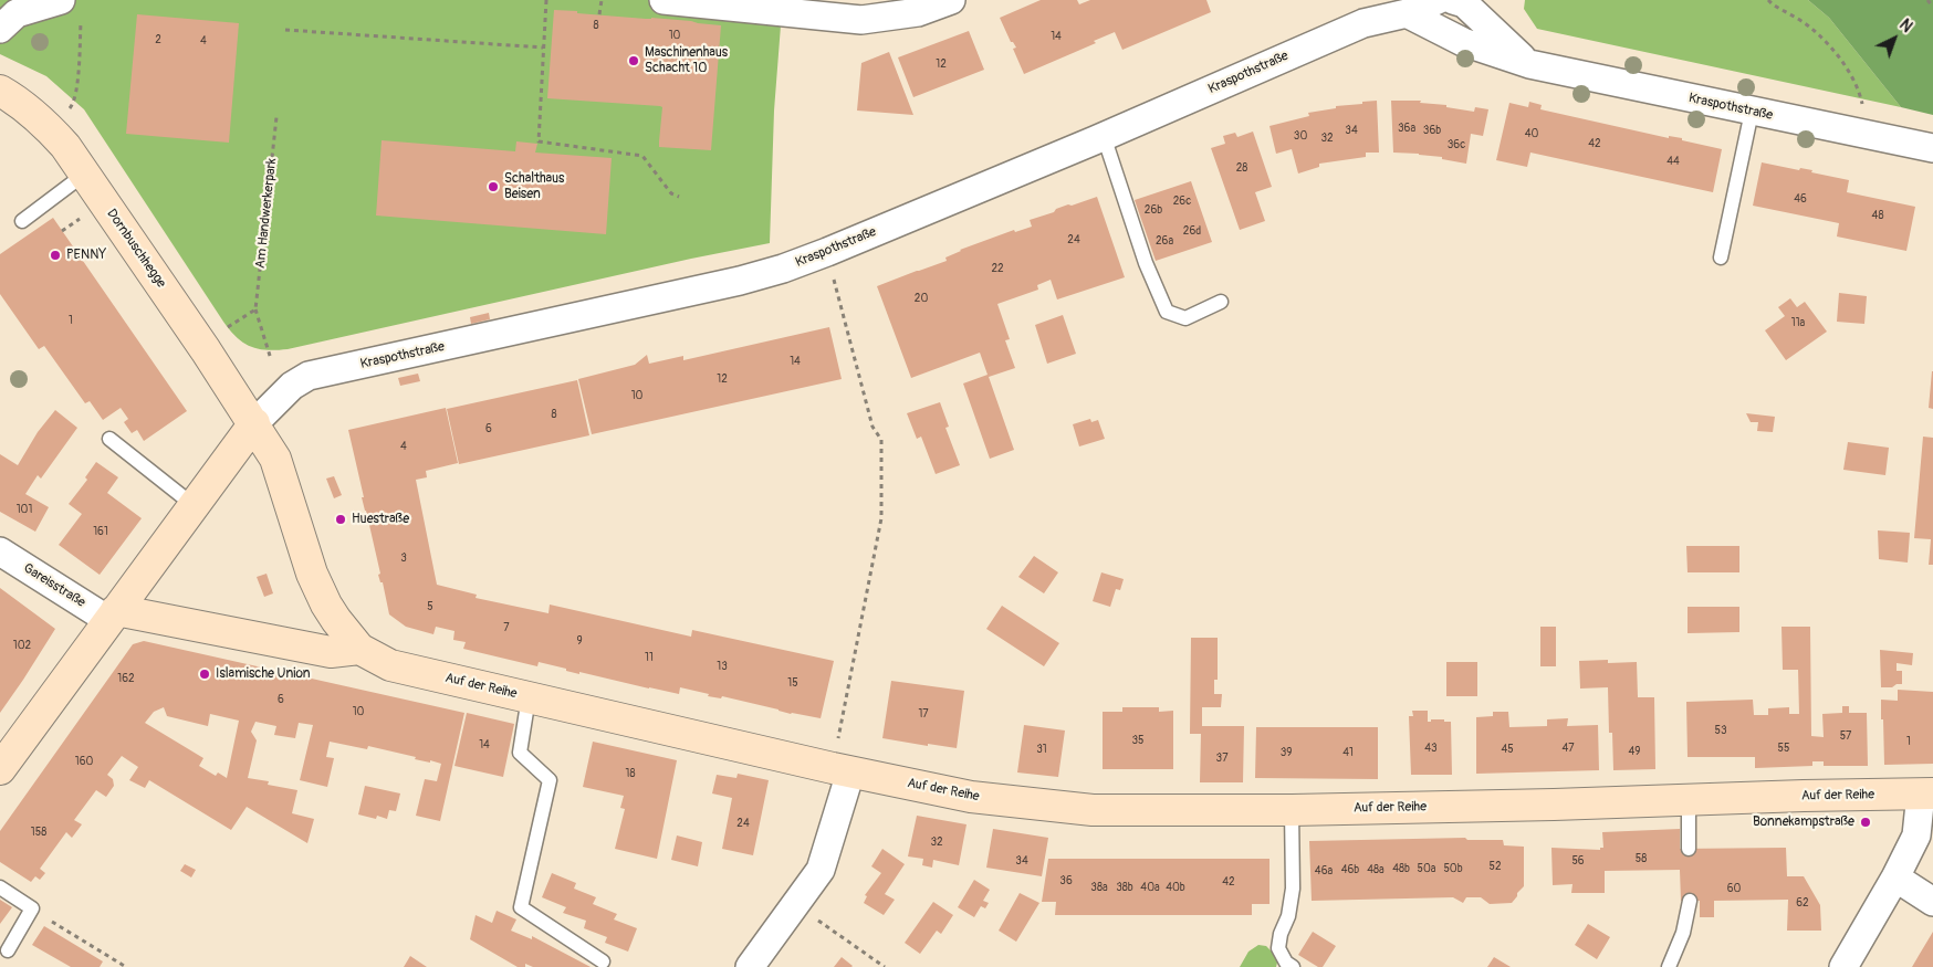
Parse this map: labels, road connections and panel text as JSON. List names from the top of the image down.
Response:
{
  "streets": {
    "main road": ["Dornbuschhegge", "Auf der Reihe"],
    "street": ["Kraspothstraße", "Gareisstraße"],
    "path": ["Am Handwerkerpark"]
  },
  "crossings": [
    ["Kraspothstraße", "Dornbuschhegge"],
    ["Kraspothstraße", "Auf der Reihe"],
    ["Dornbuschhegge", "Auf der Reihe"]
  ],
  "places": [
    "Maschinenhaus Schacht 10",
    "Schalthaus Beisen",
    "PENNY",
    "Huestraße",
    "Islamische Union",
    "Bonnekampstraße"
  ],
  "house_numbers": [
    "8",
    "10",
    "14",
    "2",
    "4",
    "12",
    "36a",
    "34",
    "36b",
    "40",
    "30",
    "32",
    "42",
    "36c",
    "44",
    "28",
    "46",
    "26c",
    "26b",
    "48",
    "26d",
    "24",
    "26a",
    "22",
    "20",
    "1",
    "11a",
    "14",
    "12",
    "10",
    "8",
    "6",
    "4",
    "101",
    "161",
    "3",
    "5",
    "7",
    "9",
    "102",
    "11",
    "13",
    "162",
    "15",
    "6",
    "10",
    "17",
    "53",
    "57",
    "35",
    "1",
    "14",
    "43",
    "47",
    "55",
    "31",
    "45",
    "49",
    "39",
    "41",
    "37",
    "160",
    "18",
    "24",
    "158",
    "32",
    "58",
    "34",
    "56",
    "52",
    "48b",
    "50a",
    "50b",
    "46b",
    "48a",
    "46a",
    "36",
    "42",
    "38a",
    "38b",
    "40a",
    "40b",
    "60",
    "62"
  ],
  "north": "top right"
}
